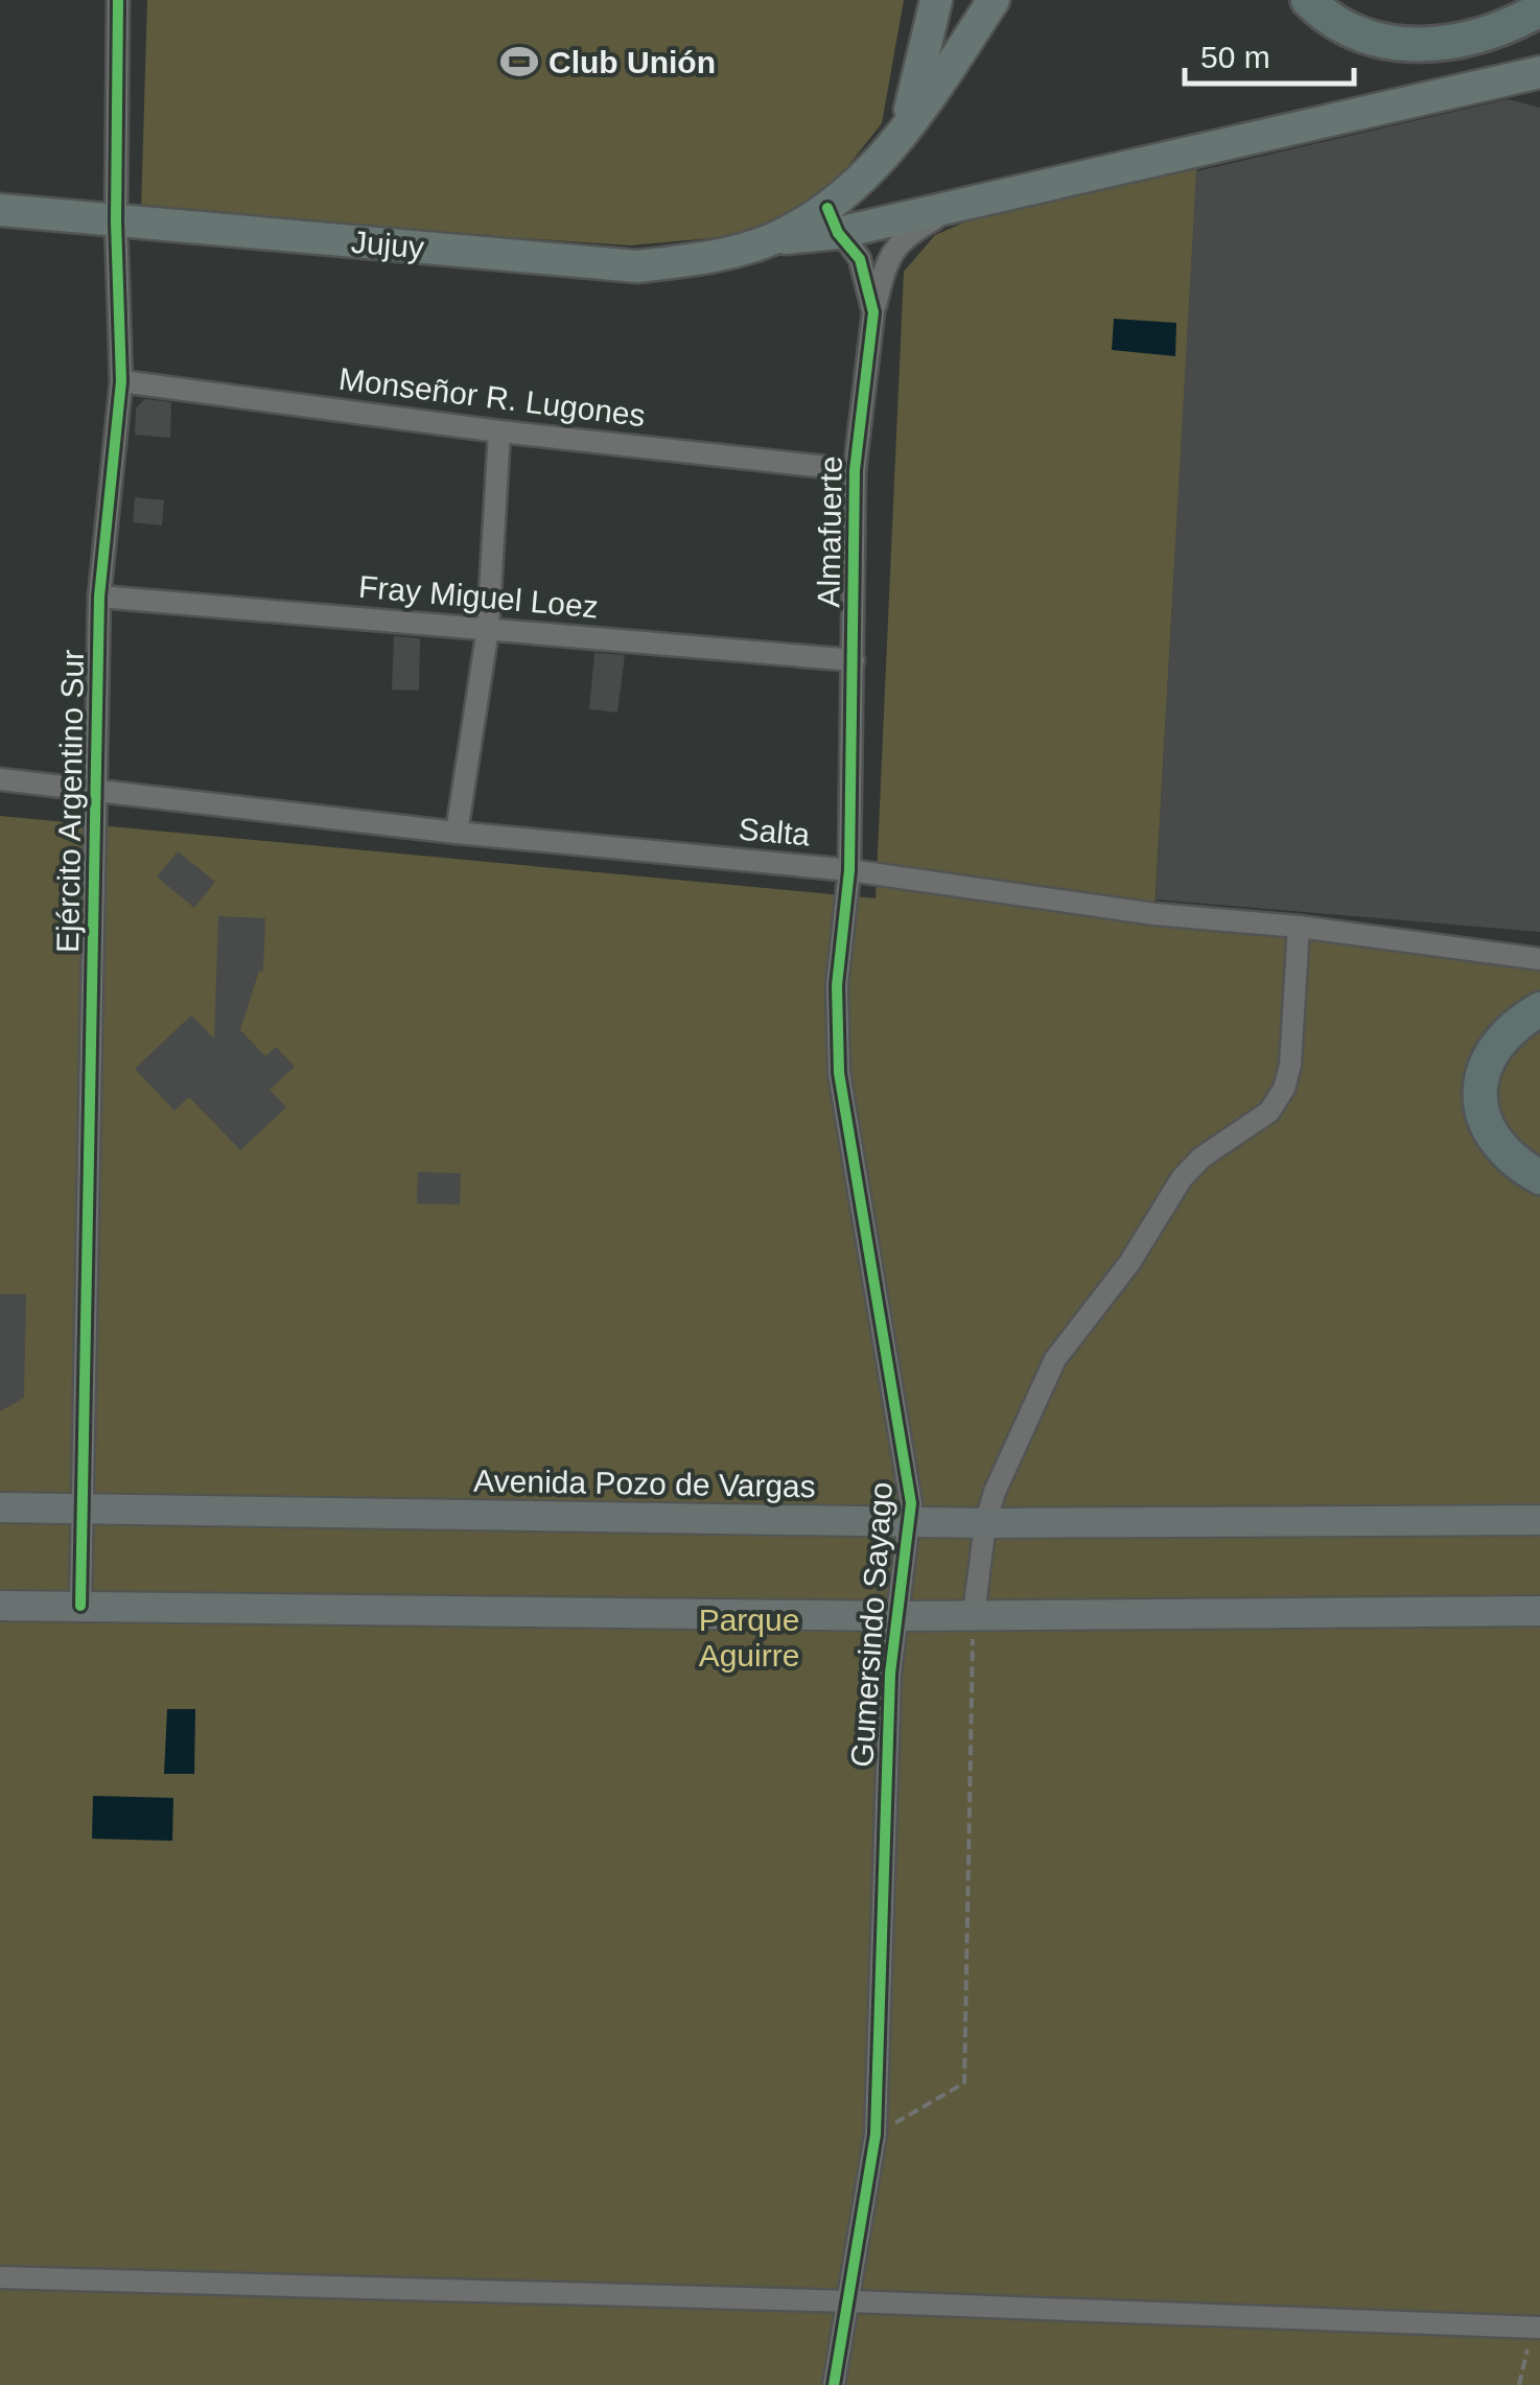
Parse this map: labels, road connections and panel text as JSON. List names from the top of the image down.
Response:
{
  "streets": {
    "main road": ["Jujuy", "Avenida Pozo de Vargas"],
    "street": [
      "Monseñor R. Lugones",
      "Almafuerte",
      "Fray Miguel Loez",
      "Ejército Argentino Sur",
      "Salta",
      "Gumersindo Sayago"
    ]
  },
  "crossings": [
    ["Jujuy", "Almafuerte"],
    ["Jujuy", "Ejército Argentino Sur"],
    ["Monseñor R. Lugones", "Almafuerte"],
    ["Monseñor R. Lugones", "Ejército Argentino Sur"],
    ["Almafuerte", "Fray Miguel Loez"],
    ["Almafuerte", "Salta"],
    ["Almafuerte", "Gumersindo Sayago"],
    ["Fray Miguel Loez", "Ejército Argentino Sur"],
    ["Ejército Argentino Sur", "Salta"],
    ["Ejército Argentino Sur", "Avenida Pozo de Vargas"],
    ["Salta", "Gumersindo Sayago"],
    ["Avenida Pozo de Vargas", "Gumersindo Sayago"]
  ],
  "parks": ["Parque Aguirre"],
  "places": {
    "sports": ["Club Unión"]
  },
  "scale_bar": "50 m"
}
